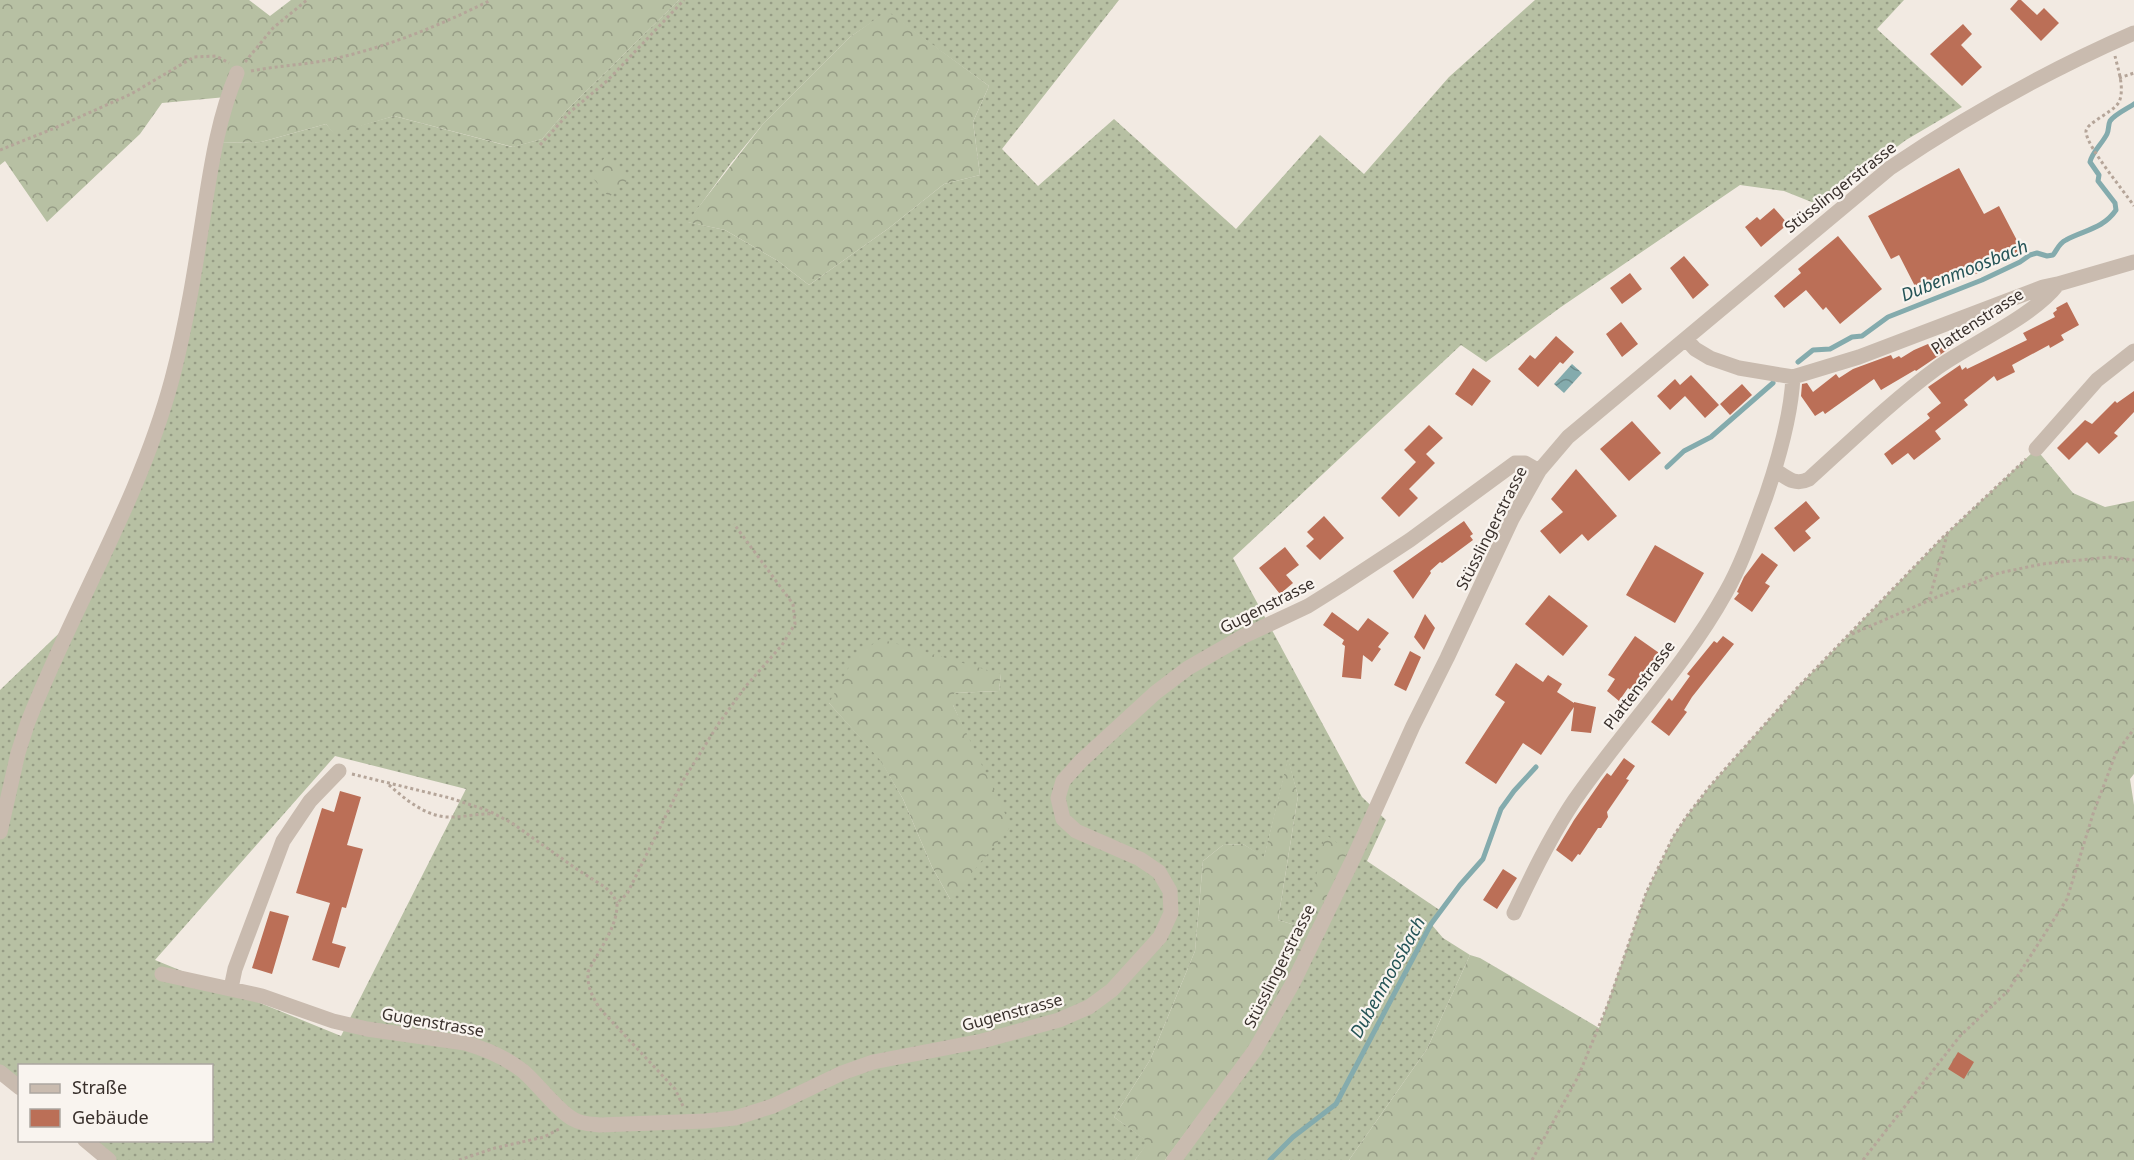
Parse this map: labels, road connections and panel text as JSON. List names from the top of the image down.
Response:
{
  "streets": {
    "street": ["Stüsslingerstrasse", "Plattenstrasse", "Gugenstrasse"]
  },
  "crossings": [
    ["Stüsslingerstrasse", "Plattenstrasse"],
    ["Stüsslingerstrasse", "Gugenstrasse"]
  ],
  "water": ["Dubenmoosbach"],
  "legend": ["Straße", "Gebäude"]
}
